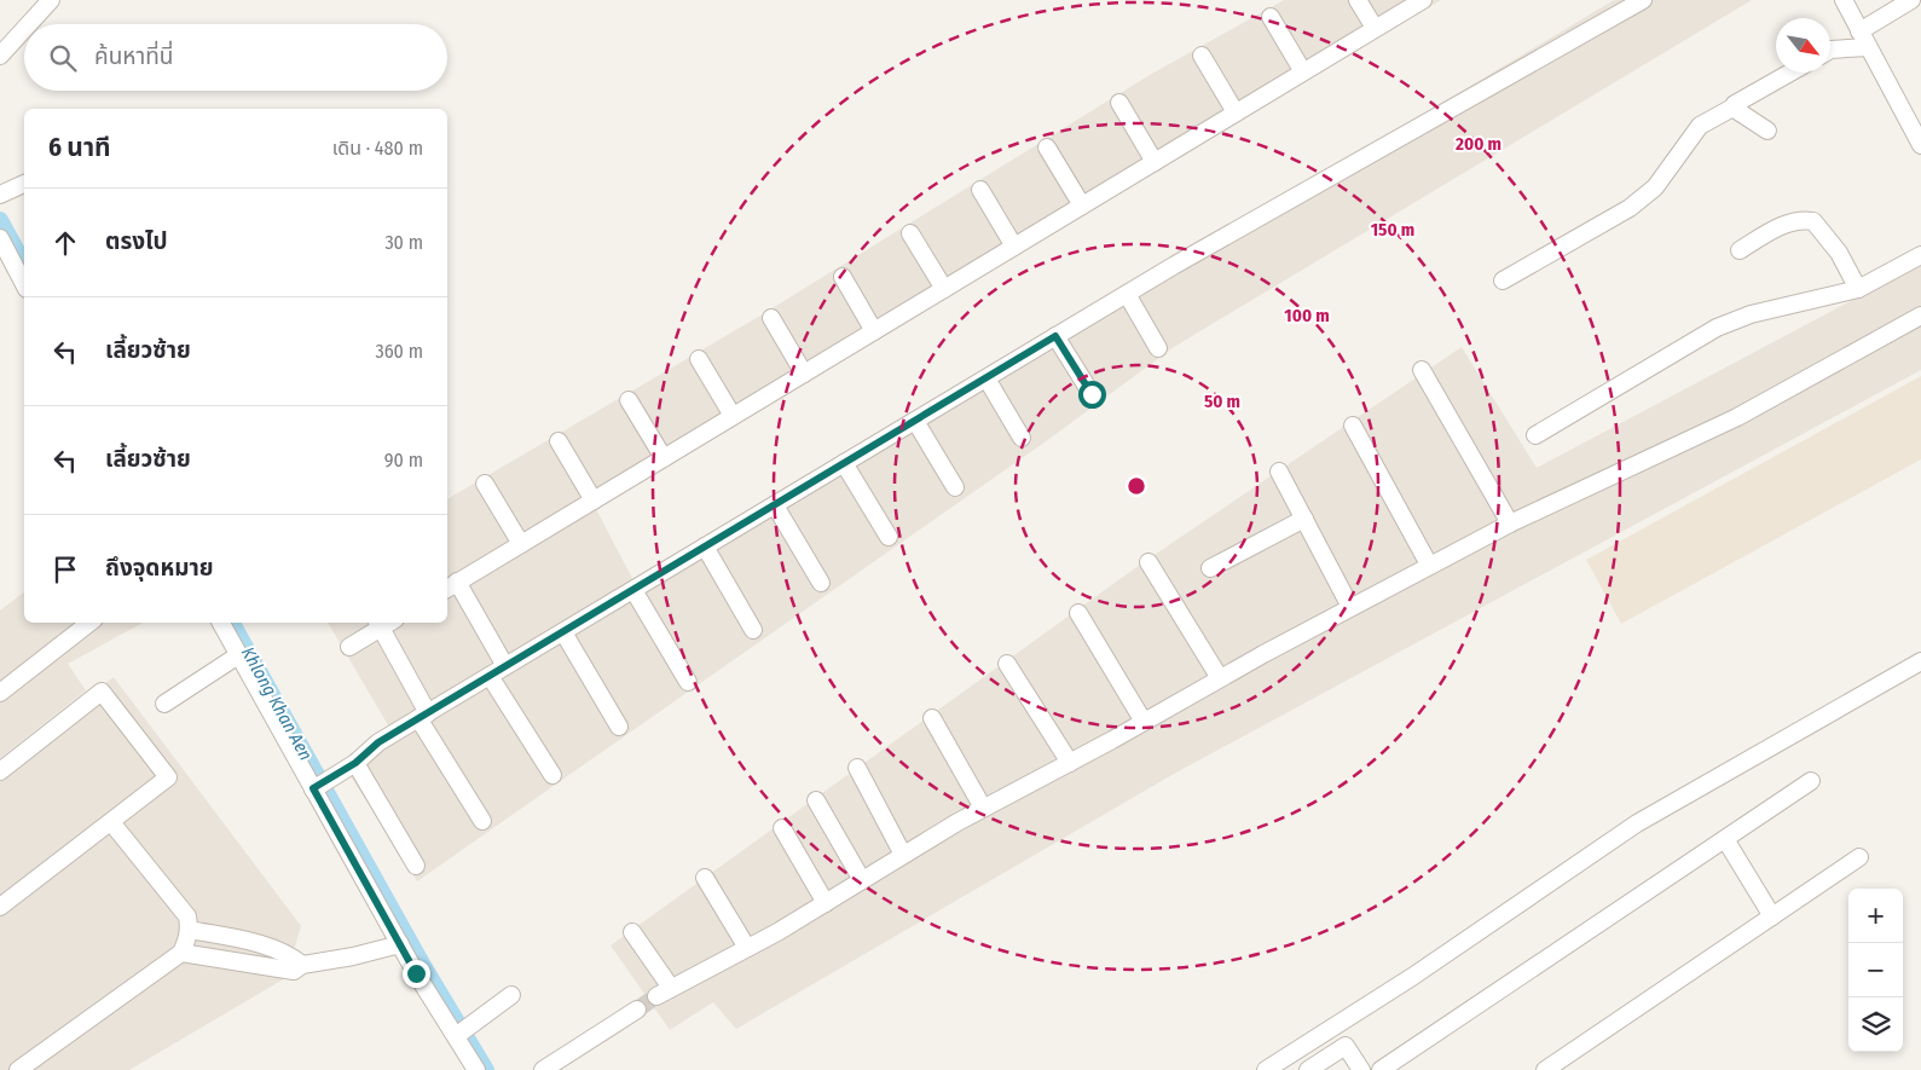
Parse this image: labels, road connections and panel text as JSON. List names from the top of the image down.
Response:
{
  "water": ["Khlong Khan Aen"],
  "north": "bottom right",
  "page": {
    "search": "ค้นหาที่นี่",
    "heading": ["6 นาที", "เดิน · 480 m"],
    "list": [
      ["ตรงไป", "30 m"],
      ["เลี้ยวซ้าย", "360 m"],
      ["เลี้ยวซ้าย", "90 m"],
      "ถึงจุดหมาย"
    ],
    "map_buttons": ["+", "−"]
  },
  "rings": [
    "200 m",
    "150 m",
    "100 m",
    "50 m"
  ]
}
